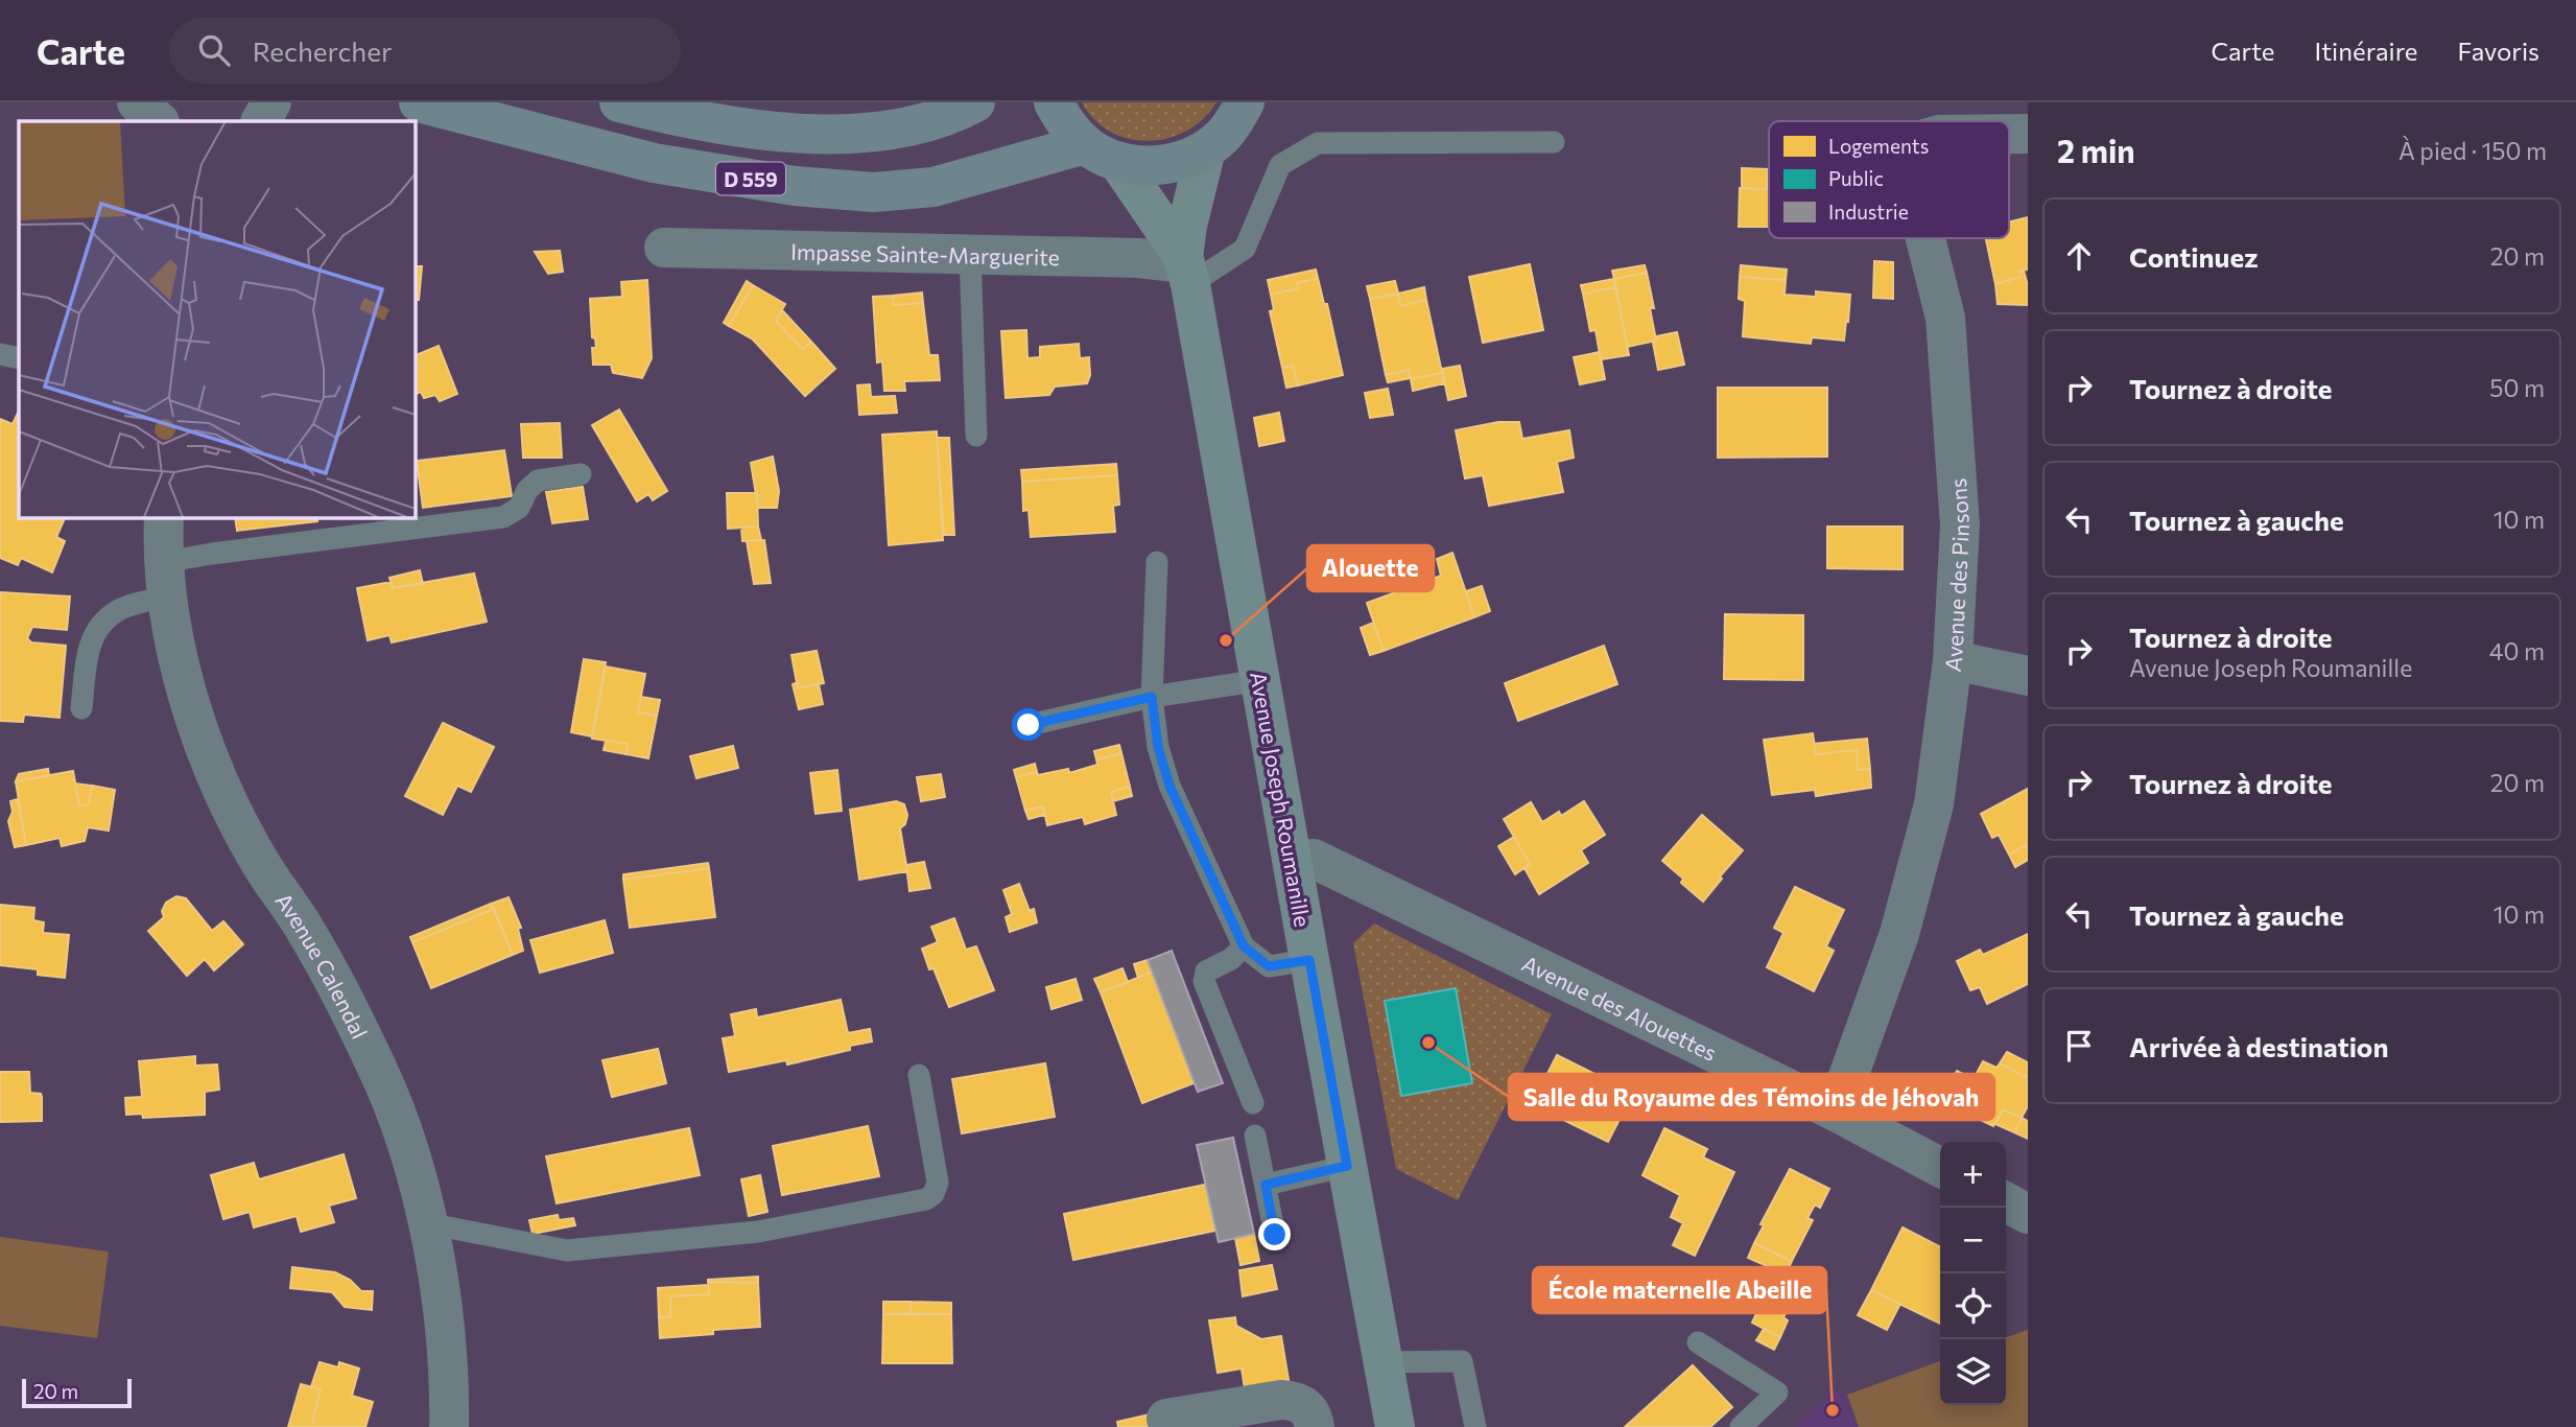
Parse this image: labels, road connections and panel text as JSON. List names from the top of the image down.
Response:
{
  "streets": {
    "main road": ["D 559", "Avenue Joseph Roumanille"],
    "street": [
      "Impasse Sainte-Marguerite",
      "Avenue des Pinsons",
      "Avenue Calendal",
      "Avenue des Alouettes"
    ]
  },
  "crossings": [
    ["D 559", "Avenue Joseph Roumanille"],
    ["Impasse Sainte-Marguerite", "Avenue Joseph Roumanille"],
    ["Avenue des Pinsons", "Avenue des Alouettes"],
    ["Avenue Joseph Roumanille", "Avenue des Alouettes"]
  ],
  "places": ["Alouette", "Salle du Royaume des Témoins de Jéhovah", "École maternelle Abeille"],
  "legend": ["Logements", "Public", "Industrie"],
  "scale_bar": "20 m",
  "page": {
    "header": "Carte",
    "search": "Rechercher",
    "nav": ["Carte", "Itinéraire", "Favoris"],
    "heading": ["2 min", "À pied · 150 m"],
    "list": [
      ["Continuez", "20 m"],
      ["Tournez à droite", "50 m"],
      ["Tournez à gauche", "10 m"],
      ["Tournez à droite", "Avenue Joseph Roumanille", "40 m"],
      ["Tournez à droite", "20 m"],
      ["Tournez à gauche", "10 m"],
      "Arrivée à destination"
    ],
    "map_buttons": ["+", "−"],
    "scale": "20 m"
  }
}
